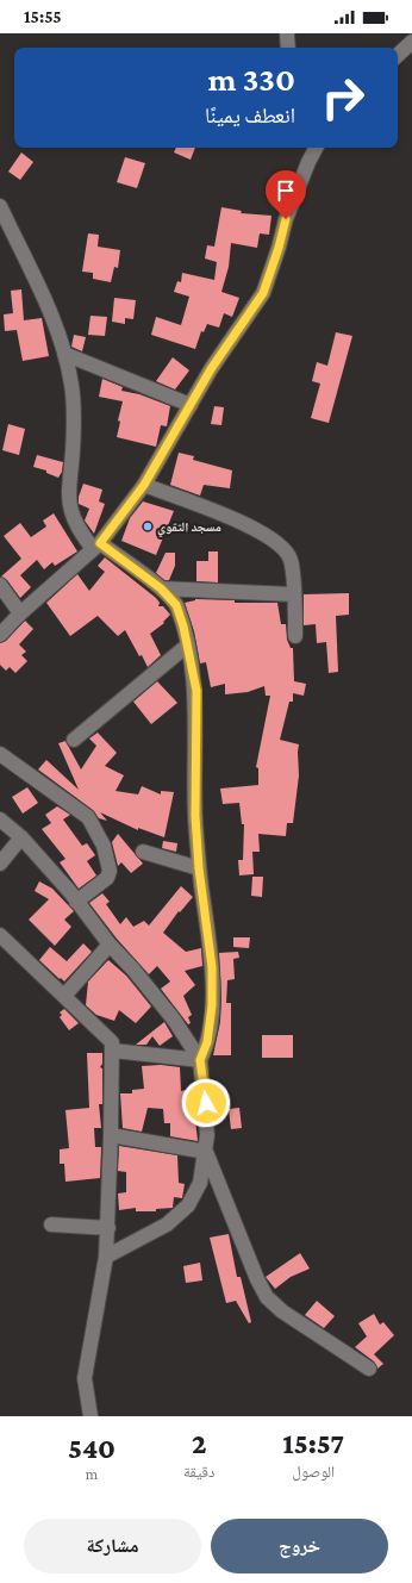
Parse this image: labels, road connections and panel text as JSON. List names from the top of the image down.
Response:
{
  "places": ["مسجد التقوي"],
  "page": {
    "status": "15:55",
    "turn": ["330 m", "انعطف يمينًا"],
    "eta": [
      "15:57",
      "الوصول",
      "2",
      "دقيقة",
      "540",
      "m"
    ],
    "buttons": ["خروج", "مشاركة"]
  }
}
